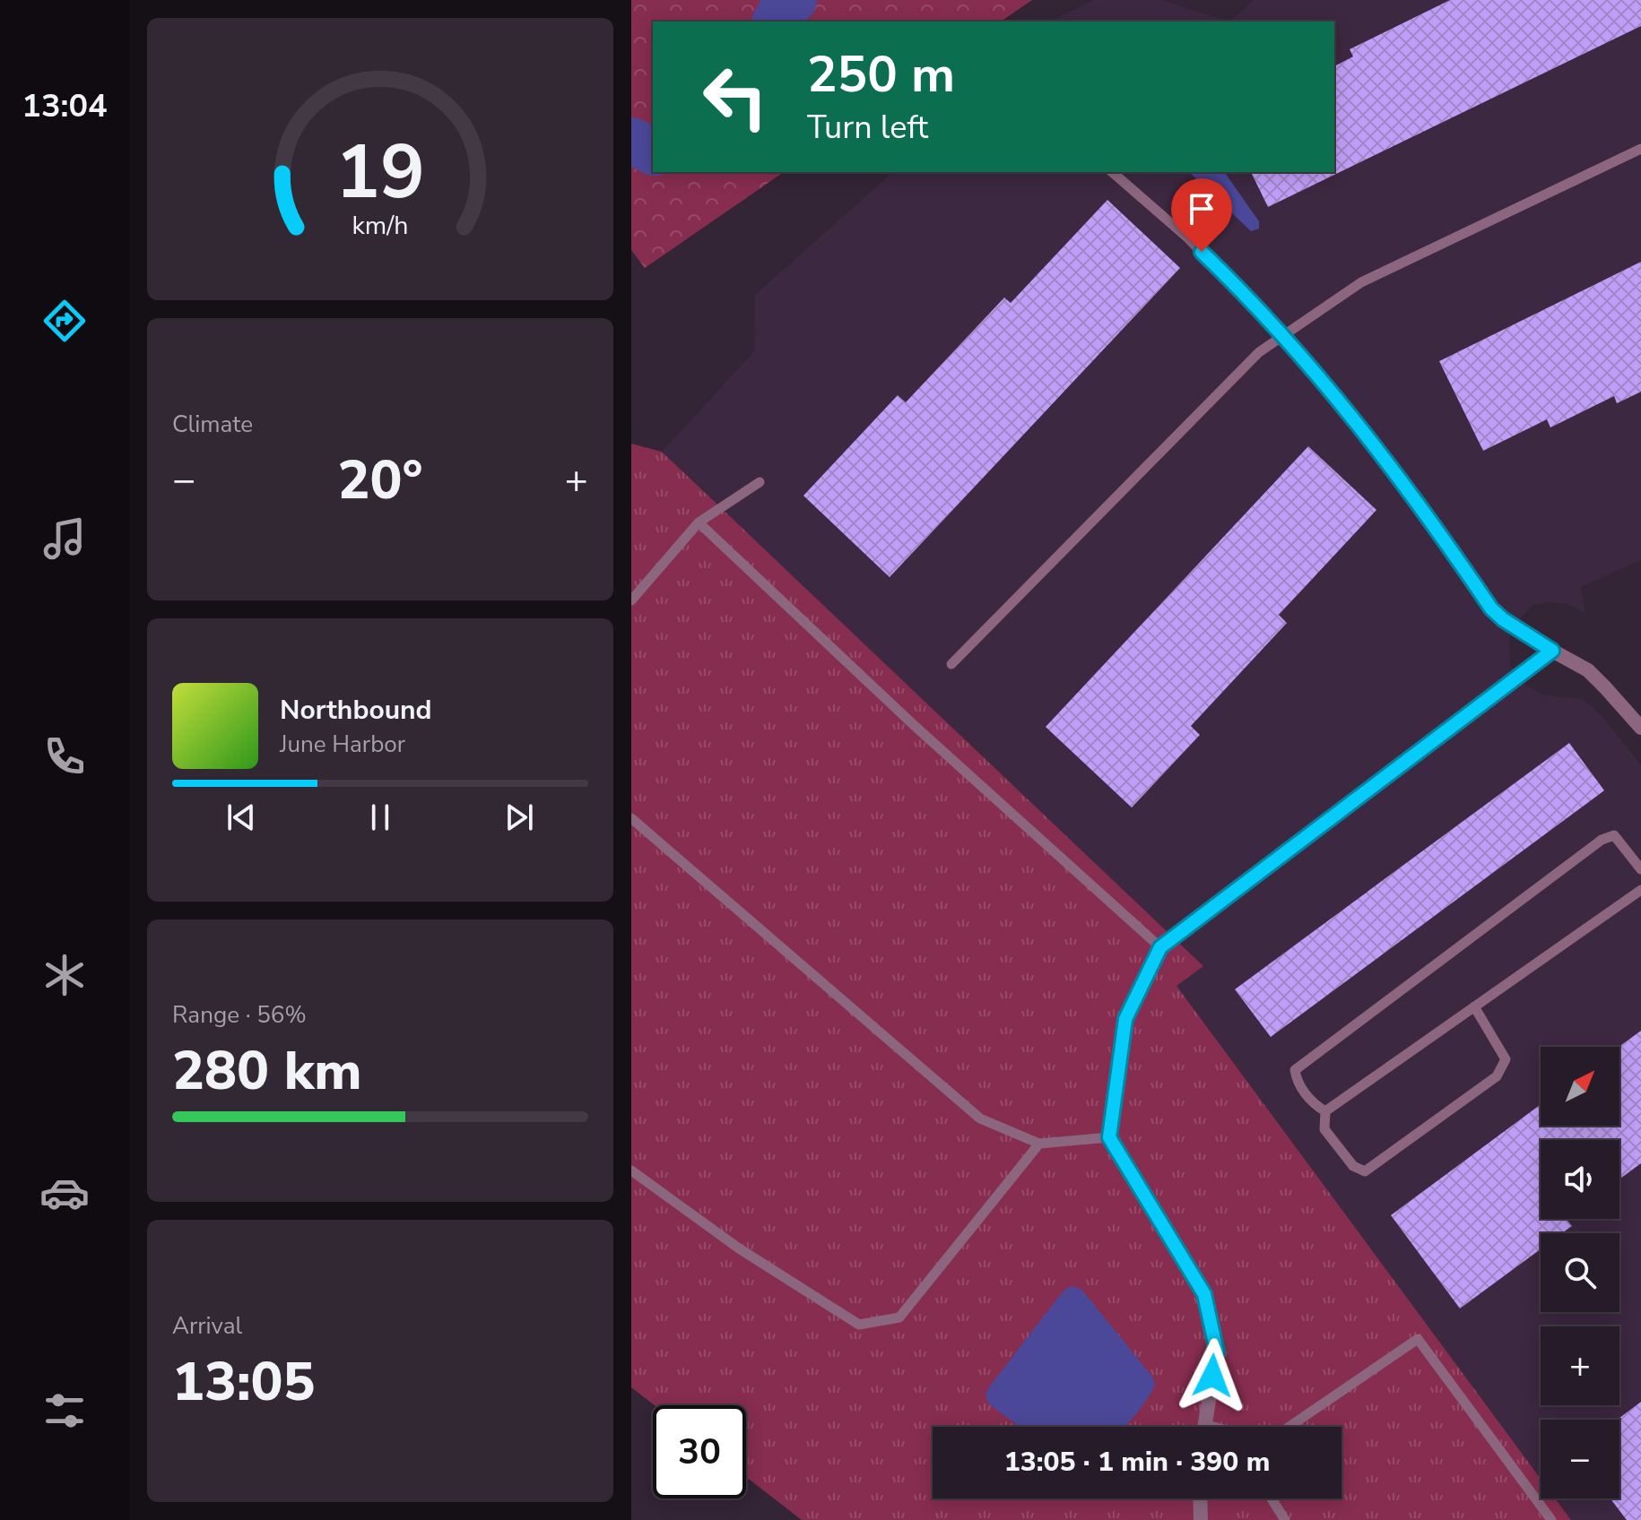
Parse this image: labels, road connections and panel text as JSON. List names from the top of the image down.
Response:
{
  "north": "top right",
  "page": {
    "tabs": "13:04",
    "turn": ["250 m", "Turn left"],
    "tile": [
      "Climate",
      ["Range · 56%", "280 km"],
      ["Arrival", "13:05"]
    ],
    "heat": ["−", "20°", "+"],
    "song": ["Northbound", "June Harbor"],
    "map_buttons": ["+", "−"],
    "limit": "30",
    "trip": "13:05 · 1 min · 390 m",
    "gauge": ["19", "km/h"]
  }
}
